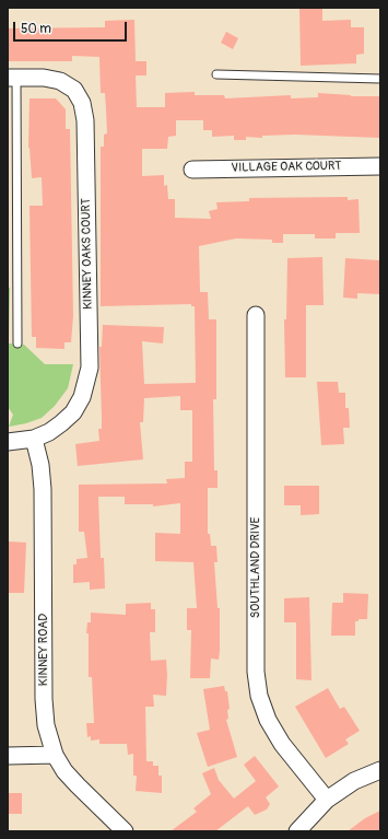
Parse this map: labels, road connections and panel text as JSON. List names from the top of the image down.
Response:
{
  "streets": {
    "street": [
      "VILLAGE OAK COURT",
      "KINNEY OAKS COURT",
      "SOUTHLAND DRIVE",
      "KINNEY ROAD"
    ]
  },
  "crossings": [
    ["KINNEY OAKS COURT", "KINNEY ROAD"]
  ],
  "scale_bar": "50 m"
}
